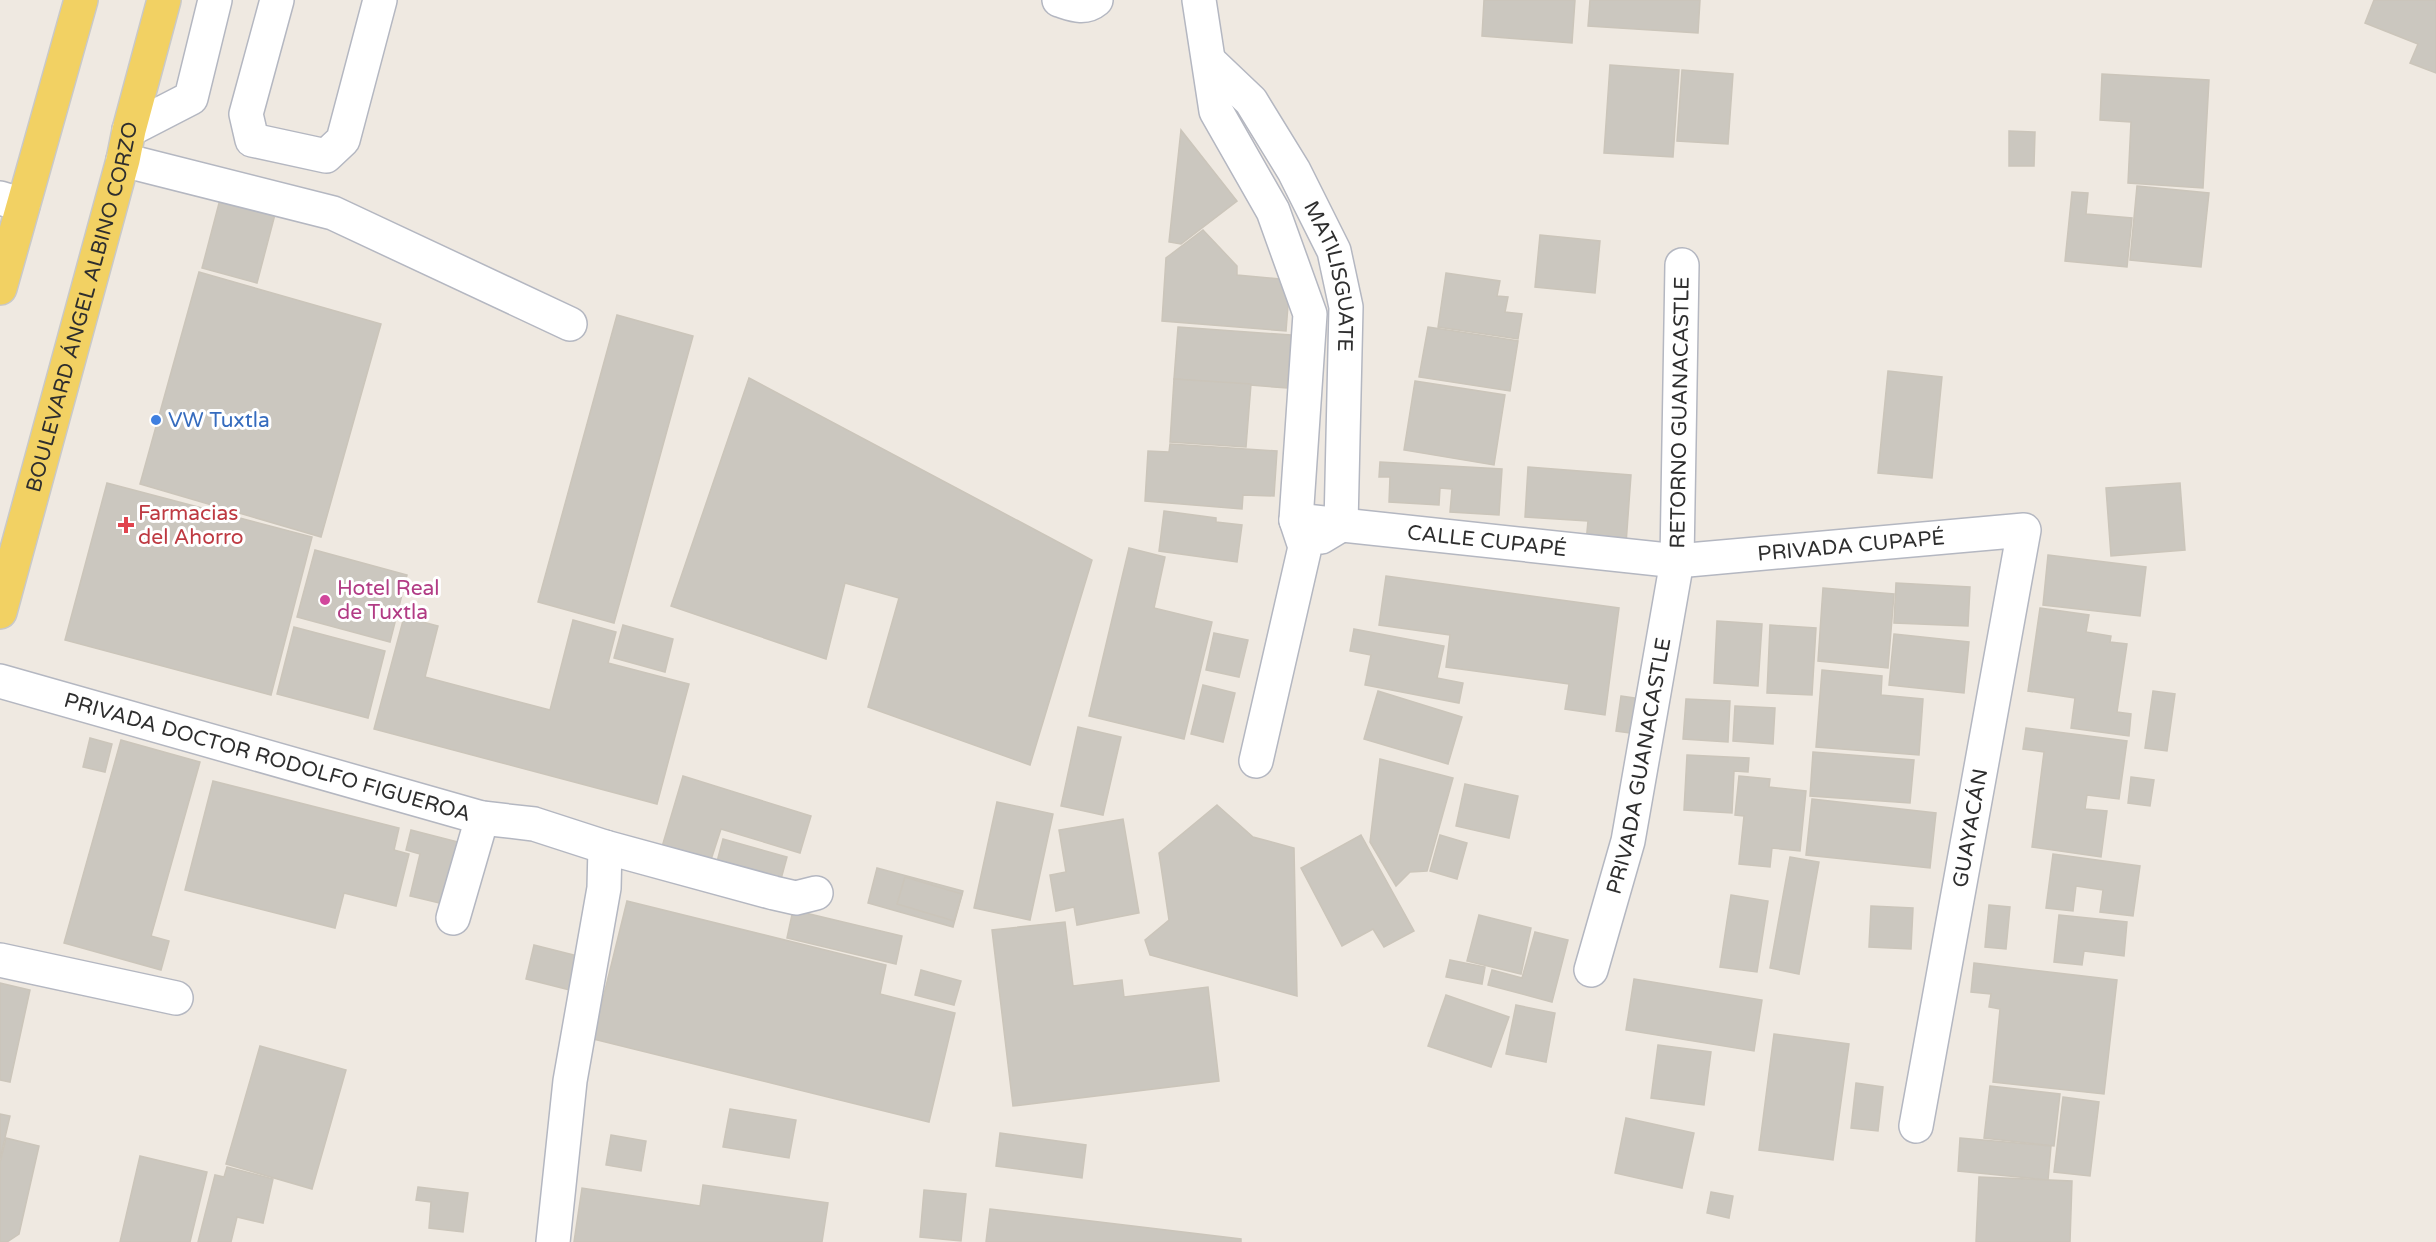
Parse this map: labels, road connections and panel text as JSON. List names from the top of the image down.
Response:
{
  "streets": {
    "main road": ["BOULEVARD ÁNGEL ALBINO CORZO"],
    "street": [
      "MATILISGUATE",
      "RETORNO GUANACASTLE",
      "CALLE CUPAPÉ",
      "PRIVADA CUPAPÉ",
      "PRIVADA DOCTOR RODOLFO FIGUEROA",
      "PRIVADA GUANACASTLE",
      "GUAYACÁN"
    ]
  },
  "crossings": [
    ["MATILISGUATE", "CALLE CUPAPÉ"],
    ["RETORNO GUANACASTLE", "CALLE CUPAPÉ"],
    ["RETORNO GUANACASTLE", "PRIVADA CUPAPÉ"],
    ["RETORNO GUANACASTLE", "PRIVADA GUANACASTLE"],
    ["CALLE CUPAPÉ", "PRIVADA CUPAPÉ"],
    ["CALLE CUPAPÉ", "PRIVADA GUANACASTLE"],
    ["PRIVADA CUPAPÉ", "PRIVADA GUANACASTLE"],
    ["PRIVADA CUPAPÉ", "GUAYACÁN"]
  ],
  "places": {
    "other": ["VW Tuxtla", "Hotel Real de Tuxtla"],
    "health": ["Farmacias del Ahorro"]
  }
}
